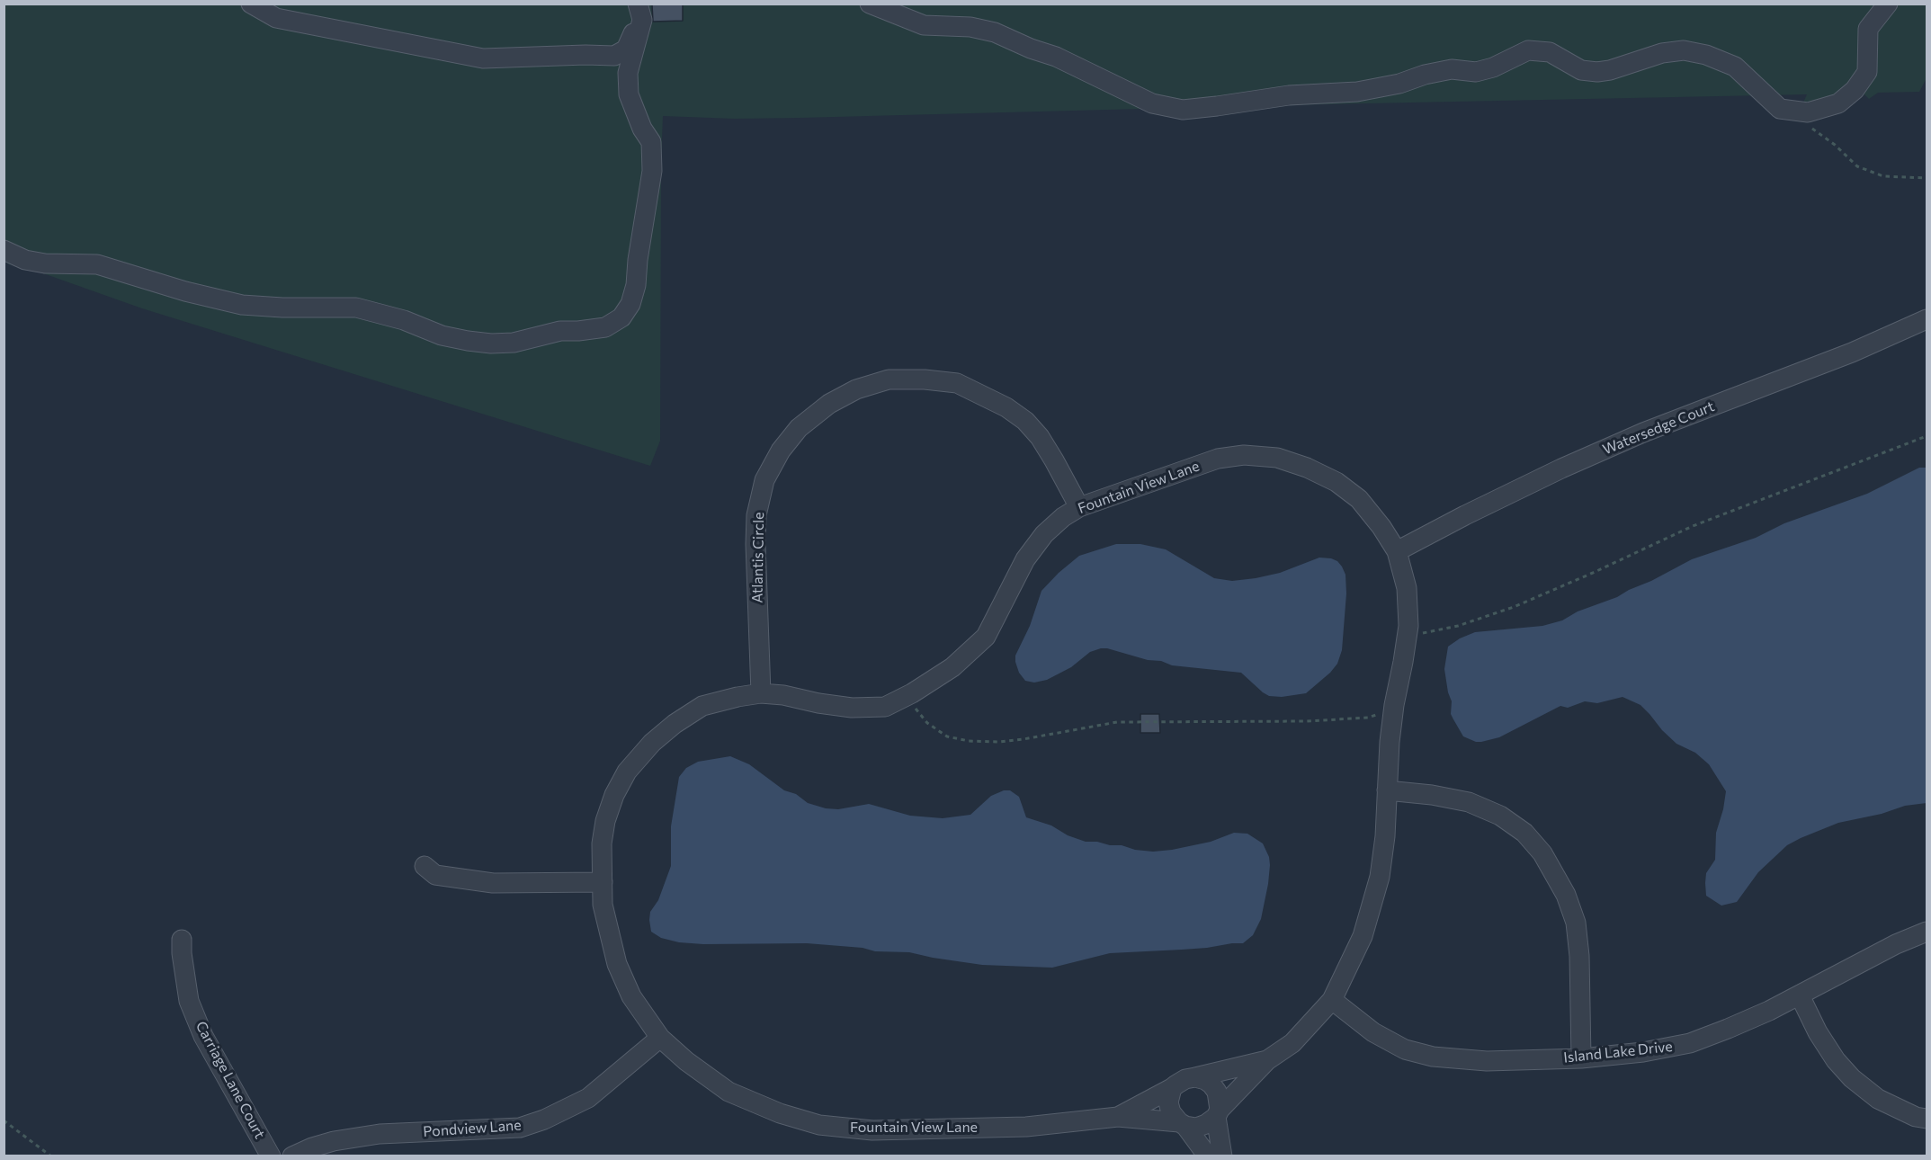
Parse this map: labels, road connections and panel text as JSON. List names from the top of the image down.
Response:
{
  "streets": {
    "street": [
      "Watersedge Court",
      "Fountain View Lane",
      "Atlantis Circle",
      "Island Lake Drive",
      "Carriage Lane Court",
      "Pondview Lane"
    ]
  },
  "crossings": [
    ["Watersedge Court", "Fountain View Lane"],
    ["Fountain View Lane", "Atlantis Circle"],
    ["Fountain View Lane", "Island Lake Drive"],
    ["Fountain View Lane", "Pondview Lane"]
  ]
}
